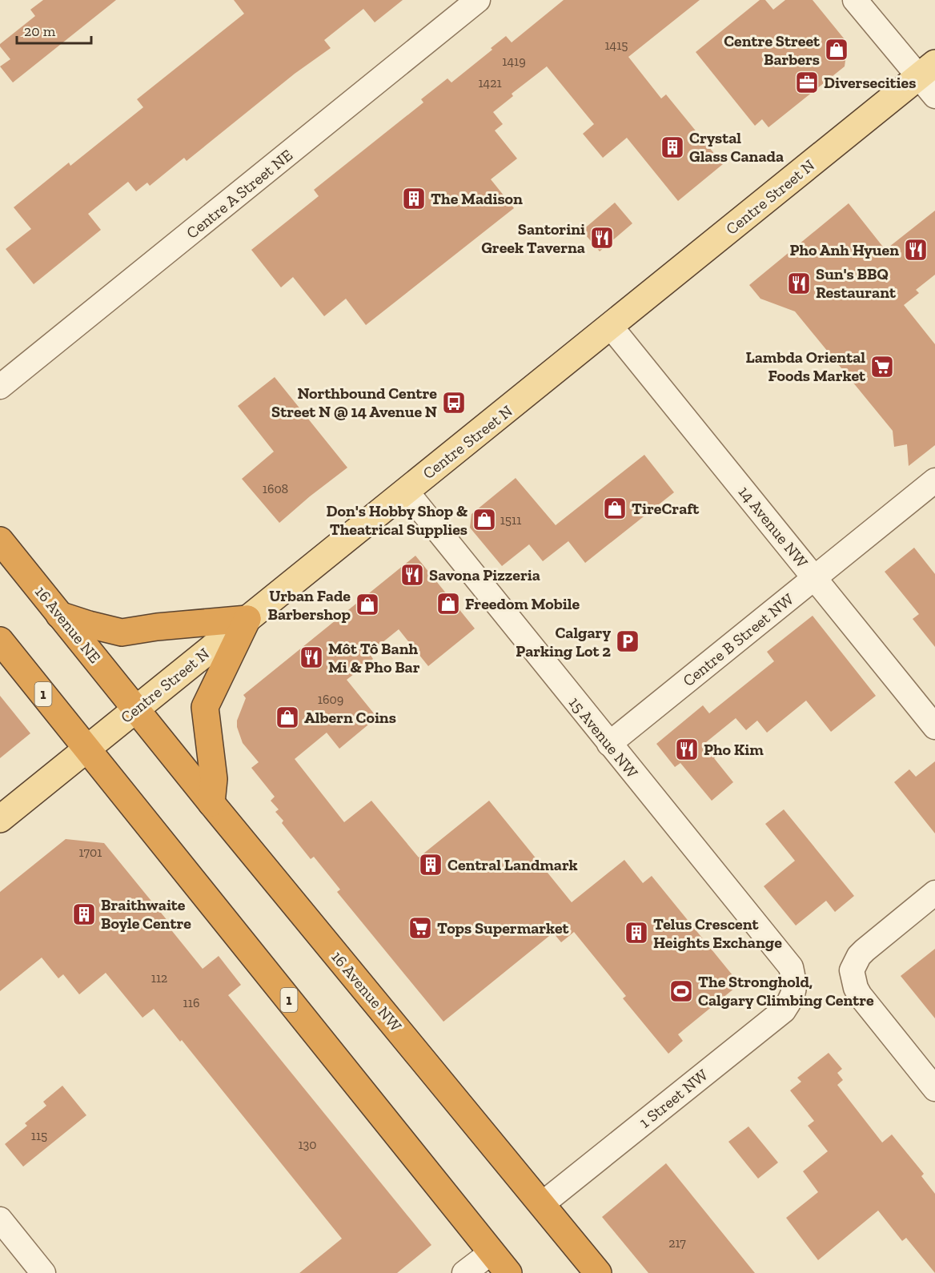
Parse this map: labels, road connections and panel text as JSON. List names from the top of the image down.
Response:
{
  "streets": {
    "highway": ["16 Avenue NE", "1", "16 Avenue NW"],
    "main road": ["Centre Street N"],
    "street": [
      "Centre A Street NE",
      "14 Avenue NW",
      "Centre B Street NW",
      "15 Avenue NW",
      "1 Street NW"
    ]
  },
  "crossings": [
    ["Centre Street N", "14 Avenue NW"],
    ["Centre Street N", "16 Avenue NE"],
    ["Centre Street N", "1"],
    ["Centre Street N", "15 Avenue NW"],
    ["Centre Street N", "16 Avenue NW"],
    ["14 Avenue NW", "Centre B Street NW"],
    ["16 Avenue NE", "16 Avenue NW"],
    ["Centre B Street NW", "15 Avenue NW"],
    ["15 Avenue NW", "1 Street NW"],
    ["16 Avenue NW", "1 Street NW"]
  ],
  "places": {
    "shop": [
      "Centre Street Barbers",
      "TireCraft",
      "Don's Hobby Shop & Theatrical Supplies",
      "Freedom Mobile",
      "Urban Fade Barbershop",
      "Albern Coins"
    ],
    "office": ["Diversecities"],
    "building": [
      "Crystal Glass Canada",
      "The Madison",
      "Central Landmark",
      "Braithwaite Boyle Centre",
      "Telus Crescent Heights Exchange"
    ],
    "restaurant": [
      "Santorini Greek Taverna",
      "Pho Anh Hyuen",
      "Sun's BBQ Restaurant",
      "Savona Pizzeria",
      "Môt Tô Banh Mi & Pho Bar",
      "Pho Kim"
    ],
    "supermarket": ["Lambda Oriental Foods Market", "Tops Supermarket"],
    "bus stop": ["Northbound Centre Street N @ 14 Avenue N"],
    "parking": ["Calgary Parking Lot 2"],
    "sports": ["The Stronghold, Calgary Climbing Centre"]
  },
  "house_numbers": [
    "1415",
    "1419",
    "1421",
    "1608",
    "1511",
    "1609",
    "1701",
    "112",
    "116",
    "115",
    "130",
    "217"
  ],
  "scale_bar": "20 m"
}
